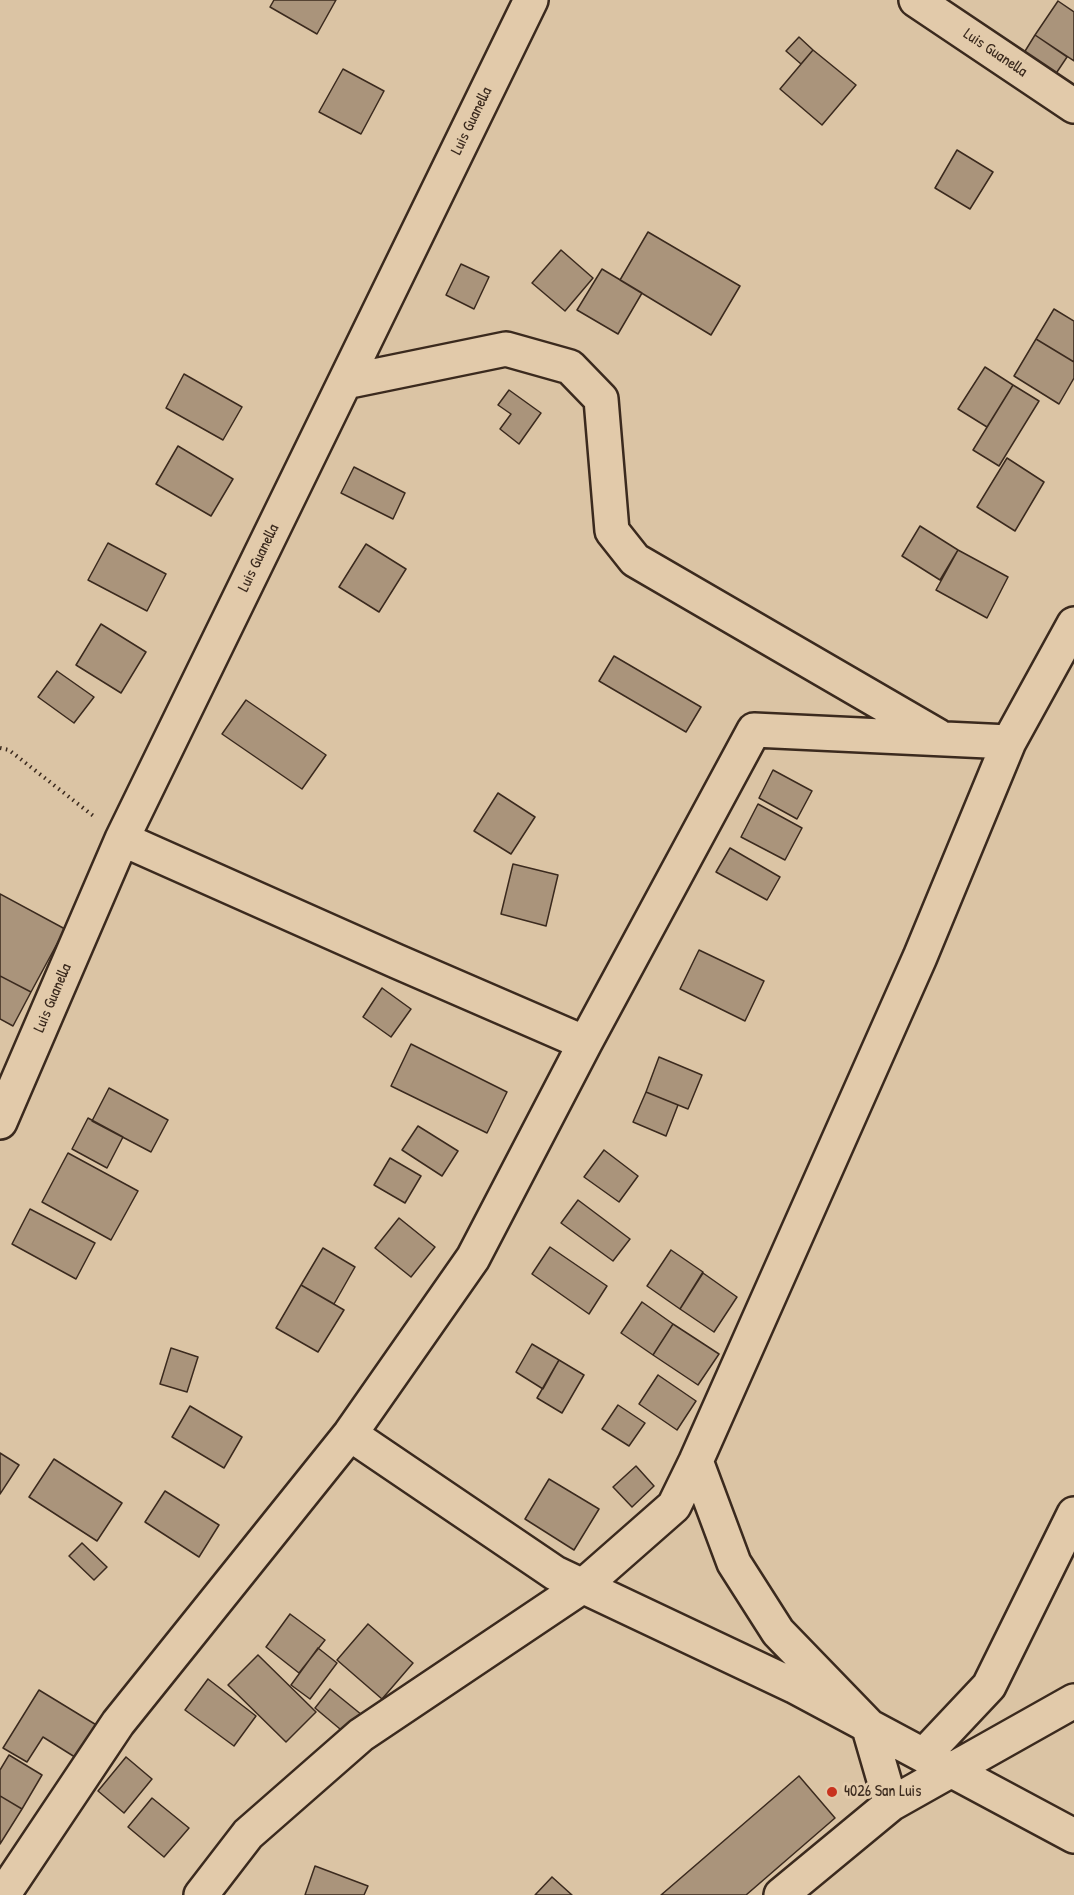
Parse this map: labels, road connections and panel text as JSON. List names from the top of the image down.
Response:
{
  "streets": {
    "street": ["Luis Guanella"]
  },
  "places": ["4026 San Luis"]
}
